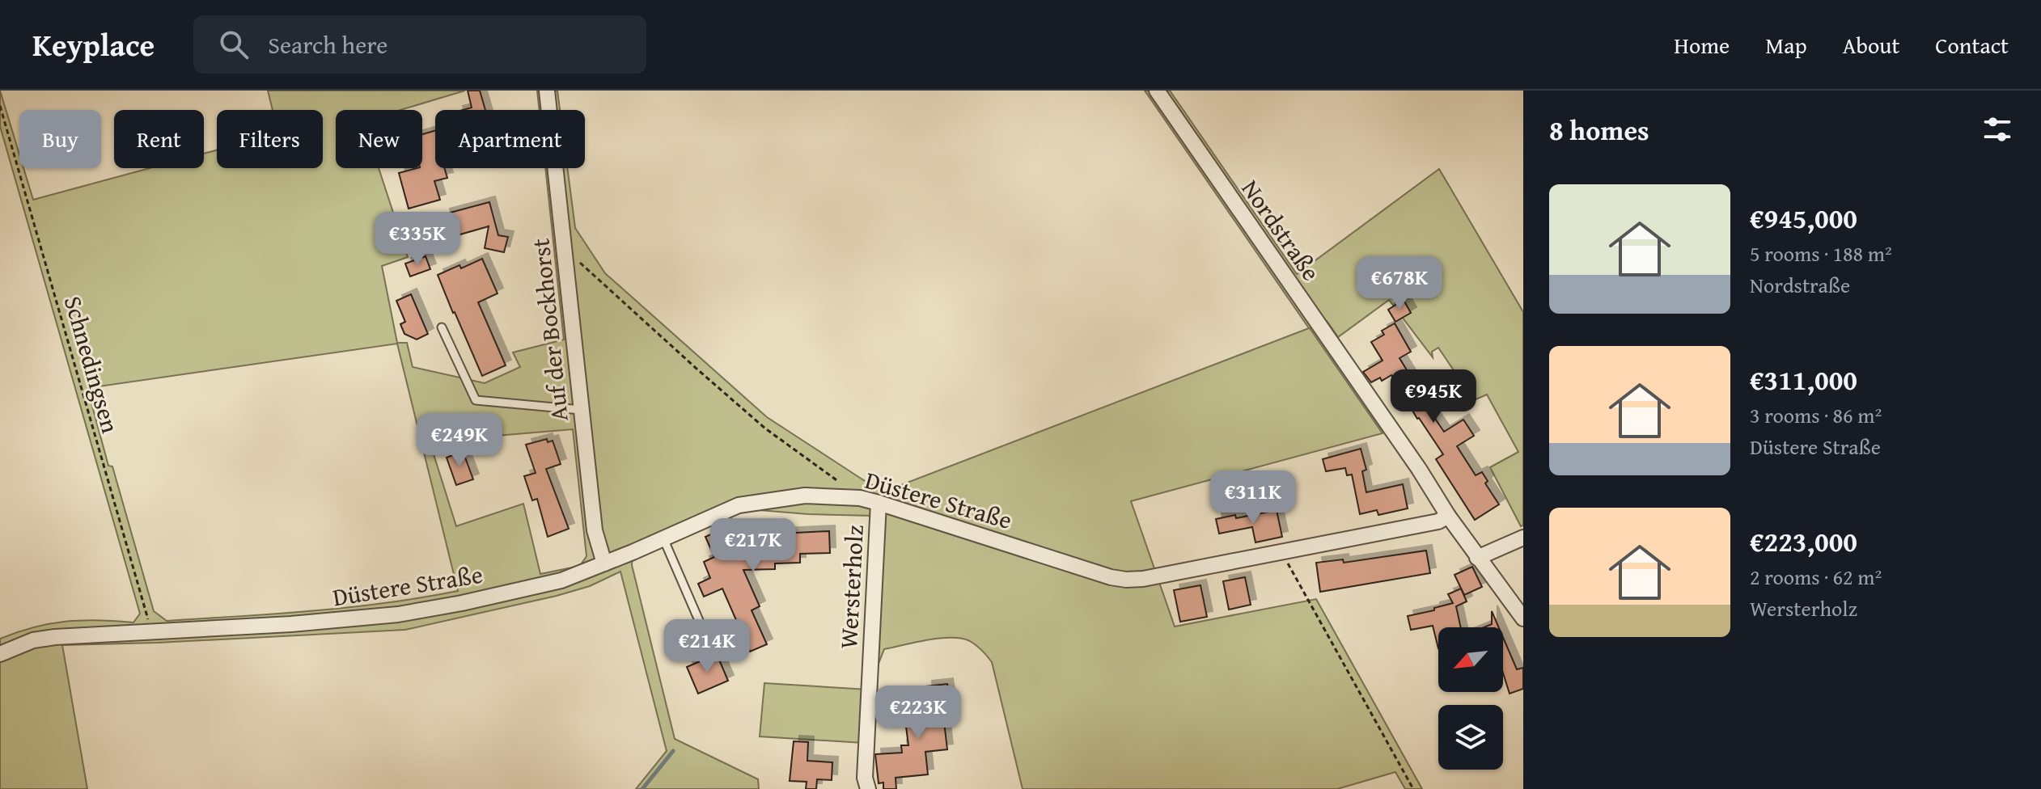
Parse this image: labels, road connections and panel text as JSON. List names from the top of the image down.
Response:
{
  "streets": {
    "street": [
      "Nordstraße",
      "Auf der Bockhorst",
      "Düstere Straße",
      "Wersterholz"
    ],
    "path": ["Schnedingsen"]
  },
  "crossings": [
    ["Nordstraße", "Düstere Straße"],
    ["Auf der Bockhorst", "Düstere Straße"],
    ["Schnedingsen", "Düstere Straße"],
    ["Düstere Straße", "Wersterholz"]
  ],
  "north": "bottom left",
  "page": {
    "header": "Keyplace",
    "search": "Search here",
    "nav": [
      "Home",
      "Map",
      "About",
      "Contact"
    ],
    "heading": "8 homes",
    "chip": [
      "Buy",
      "Rent",
      "Filters",
      "New",
      "Apartment"
    ],
    "list": [
      {
        "name": "€945,000",
        "note": "5 rooms · 188 m² · Nordstraße"
      },
      {
        "name": "€311,000",
        "note": "3 rooms · 86 m² · Düstere Straße"
      },
      {
        "name": "€223,000",
        "note": "2 rooms · 62 m² · Wersterholz"
      }
    ],
    "price": [
      "€335K",
      "€678K",
      "€945K",
      "€249K",
      "€311K",
      "€217K",
      "€214K",
      "€223K"
    ]
  }
}
